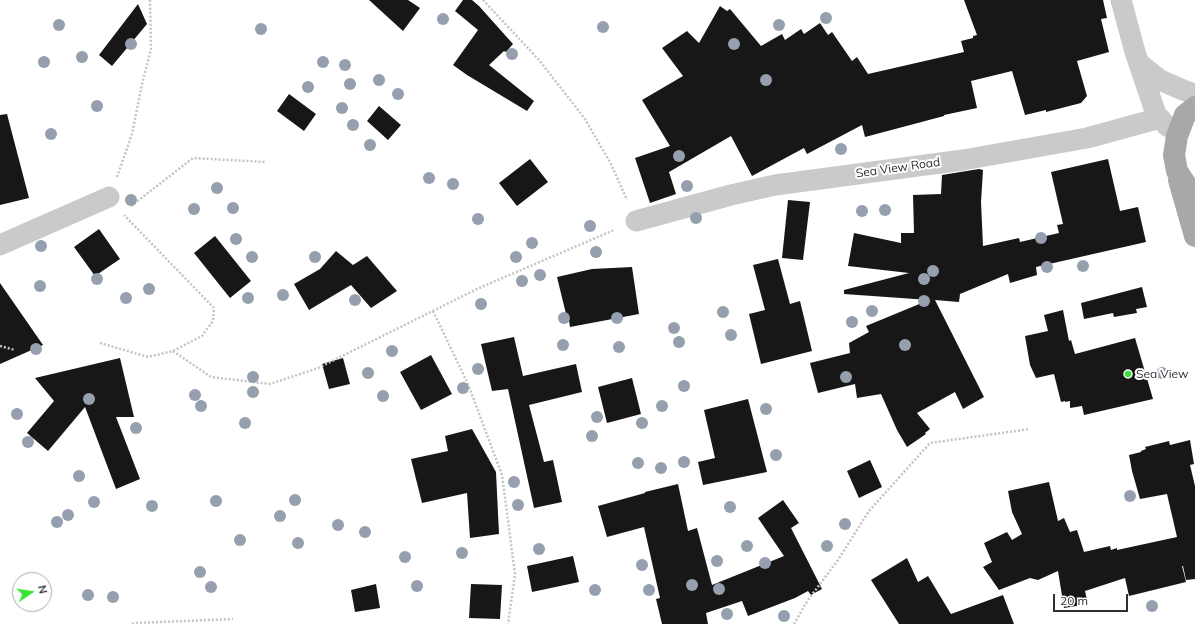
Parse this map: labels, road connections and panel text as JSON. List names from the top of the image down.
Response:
{
  "streets": {
    "street": ["Sea View Road"]
  },
  "places": ["Sea View"],
  "scale_bar": "20 m",
  "north": "right"
}
